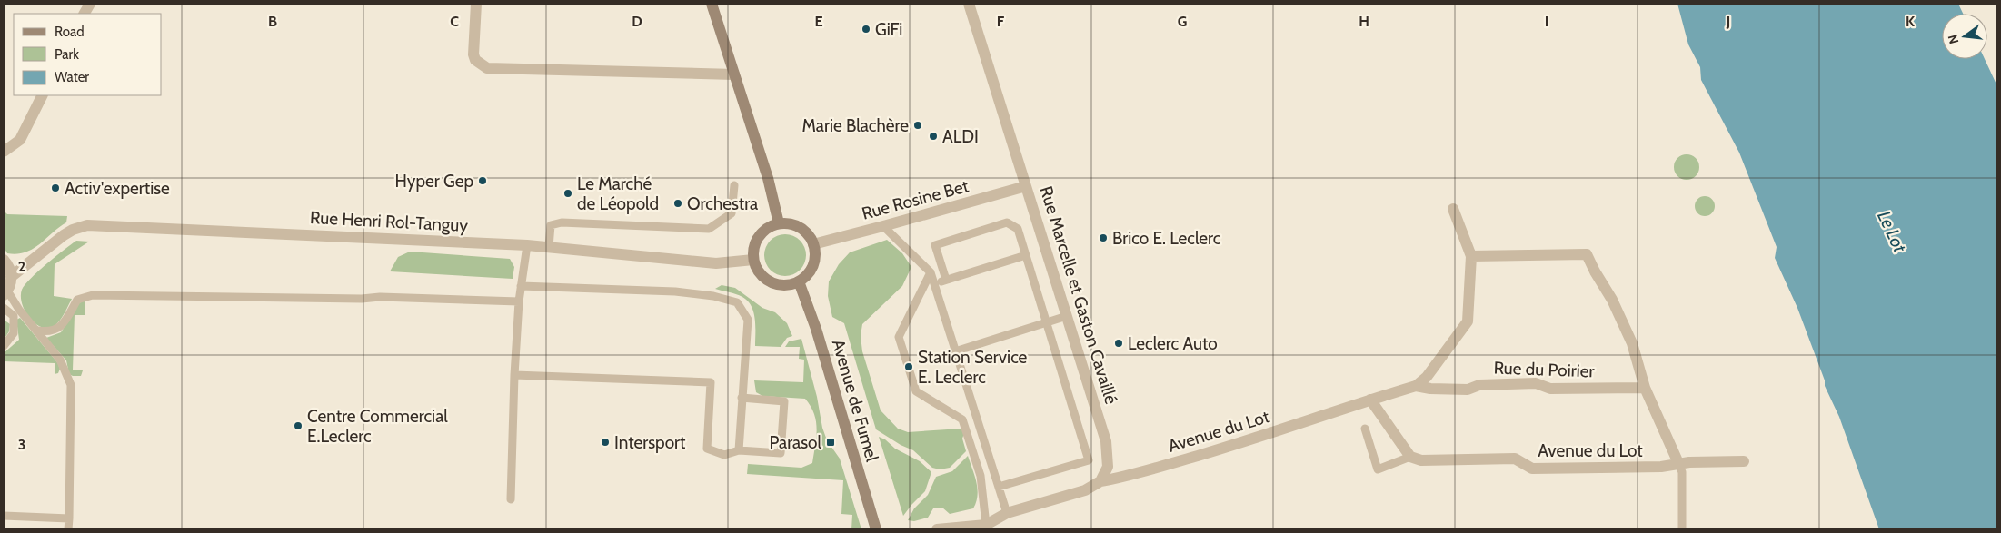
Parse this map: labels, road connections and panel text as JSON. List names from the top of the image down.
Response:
{
  "streets": {
    "main road": ["Avenue de Fumel"],
    "street": [
      "Rue Rosine Bet",
      "Rue Henri Rol-Tanguy",
      "Rue Marcelle et Gaston Cavaillé",
      "Rue du Poirier",
      "Avenue du Lot"
    ]
  },
  "crossings": [
    ["Rue Rosine Bet", "Rue Henri Rol-Tanguy"],
    ["Rue Rosine Bet", "Rue Marcelle et Gaston Cavaillé"],
    ["Rue Rosine Bet", "Avenue de Fumel"],
    ["Rue Henri Rol-Tanguy", "Avenue de Fumel"],
    ["Rue Marcelle et Gaston Cavaillé", "Avenue du Lot"],
    ["Rue du Poirier", "Avenue du Lot"]
  ],
  "water": ["Le Lot"],
  "places": {
    "other": [
      "GiFi",
      "Marie Blachère",
      "ALDI",
      "Hyper Gep",
      "Activ'expertise",
      "Le Marché de Léopold",
      "Orchestra",
      "Brico E. Leclerc",
      "Leclerc Auto",
      "Station Service E. Leclerc",
      "Centre Commercial E.Leclerc",
      "Intersport"
    ],
    "transit": ["Parasol"]
  },
  "legend": ["Road", "Park", "Water"],
  "north": "left",
  "grid": {
    "columns": [
      "B",
      "C",
      "D",
      "E",
      "F",
      "G",
      "H",
      "I",
      "J",
      "K"
    ],
    "rows": ["2", "3"]
  }
}
